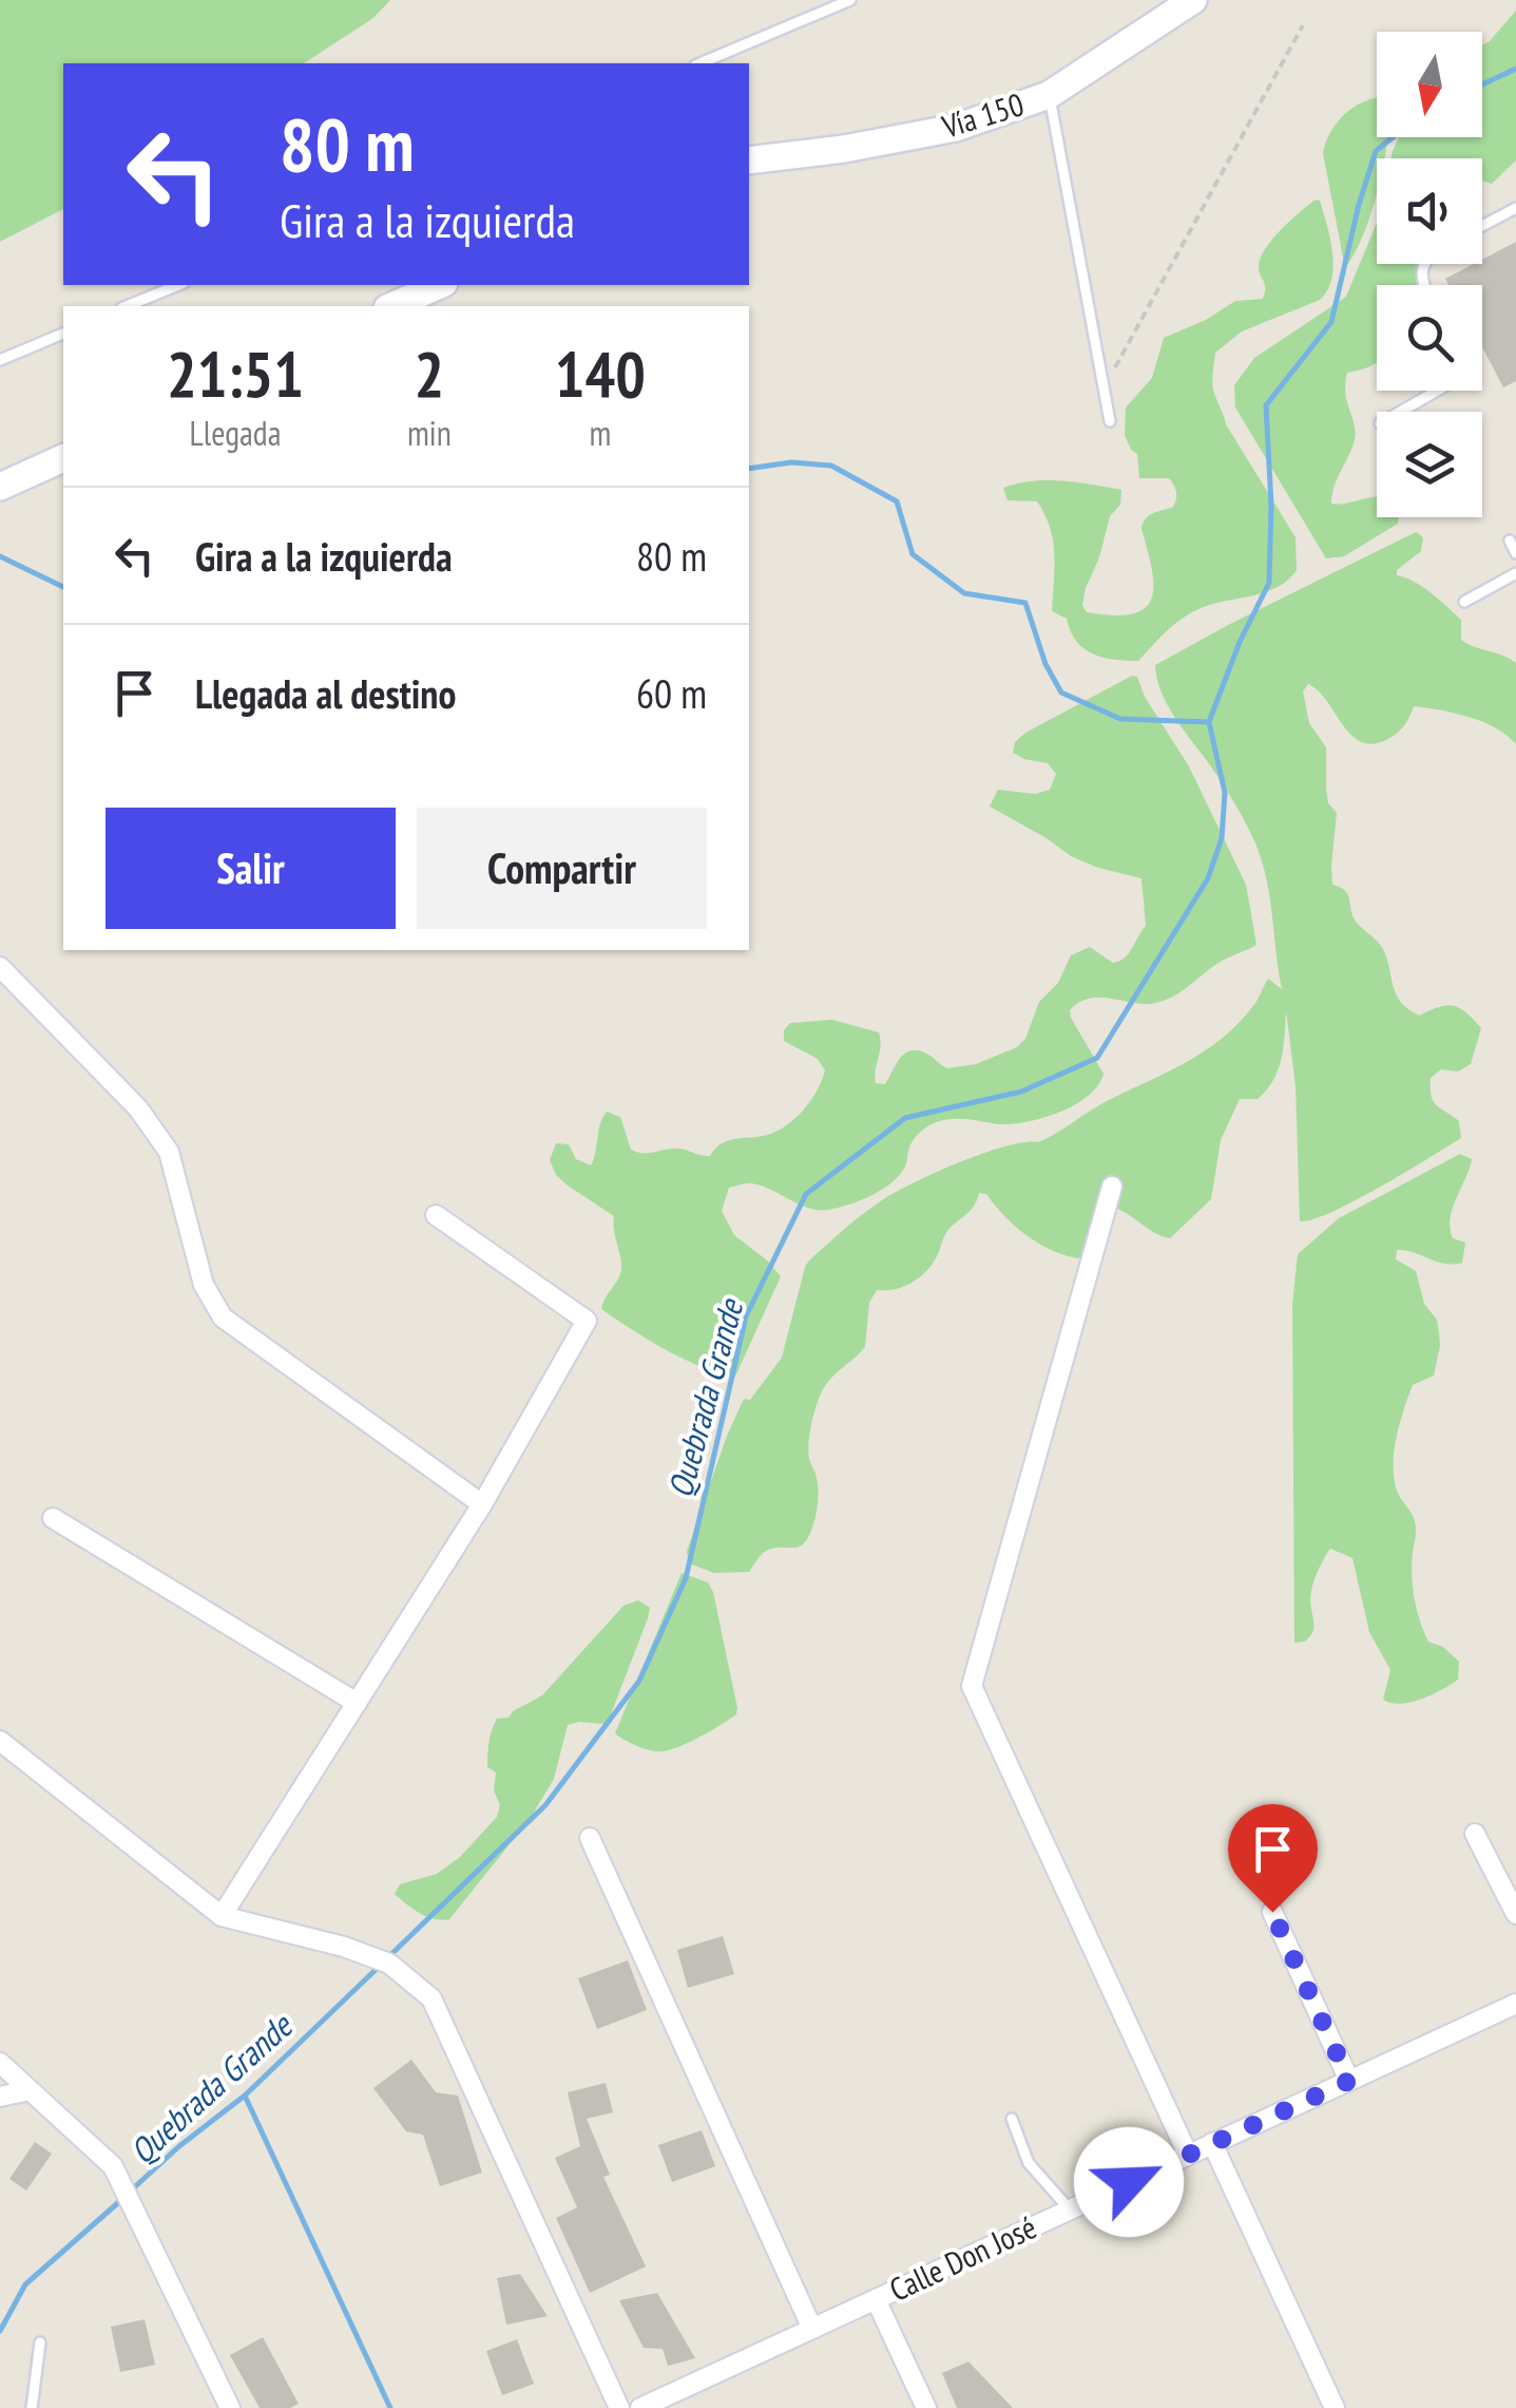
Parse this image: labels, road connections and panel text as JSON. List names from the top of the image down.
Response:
{
  "streets": {
    "main road": ["Vía 150"],
    "street": ["Calle Don José"]
  },
  "water": ["Quebrada Grande"],
  "north": "bottom",
  "page": {
    "turn": ["80 m", "Gira a la izquierda"],
    "eta": [
      "21:51",
      "Llegada",
      "2",
      "min",
      "140",
      "m"
    ],
    "list": [
      {
        "name": "Gira a la izquierda",
        "value": "80 m"
      },
      {
        "name": "Llegada al destino",
        "value": "60 m"
      }
    ],
    "buttons": ["Salir", "Compartir"]
  }
}
